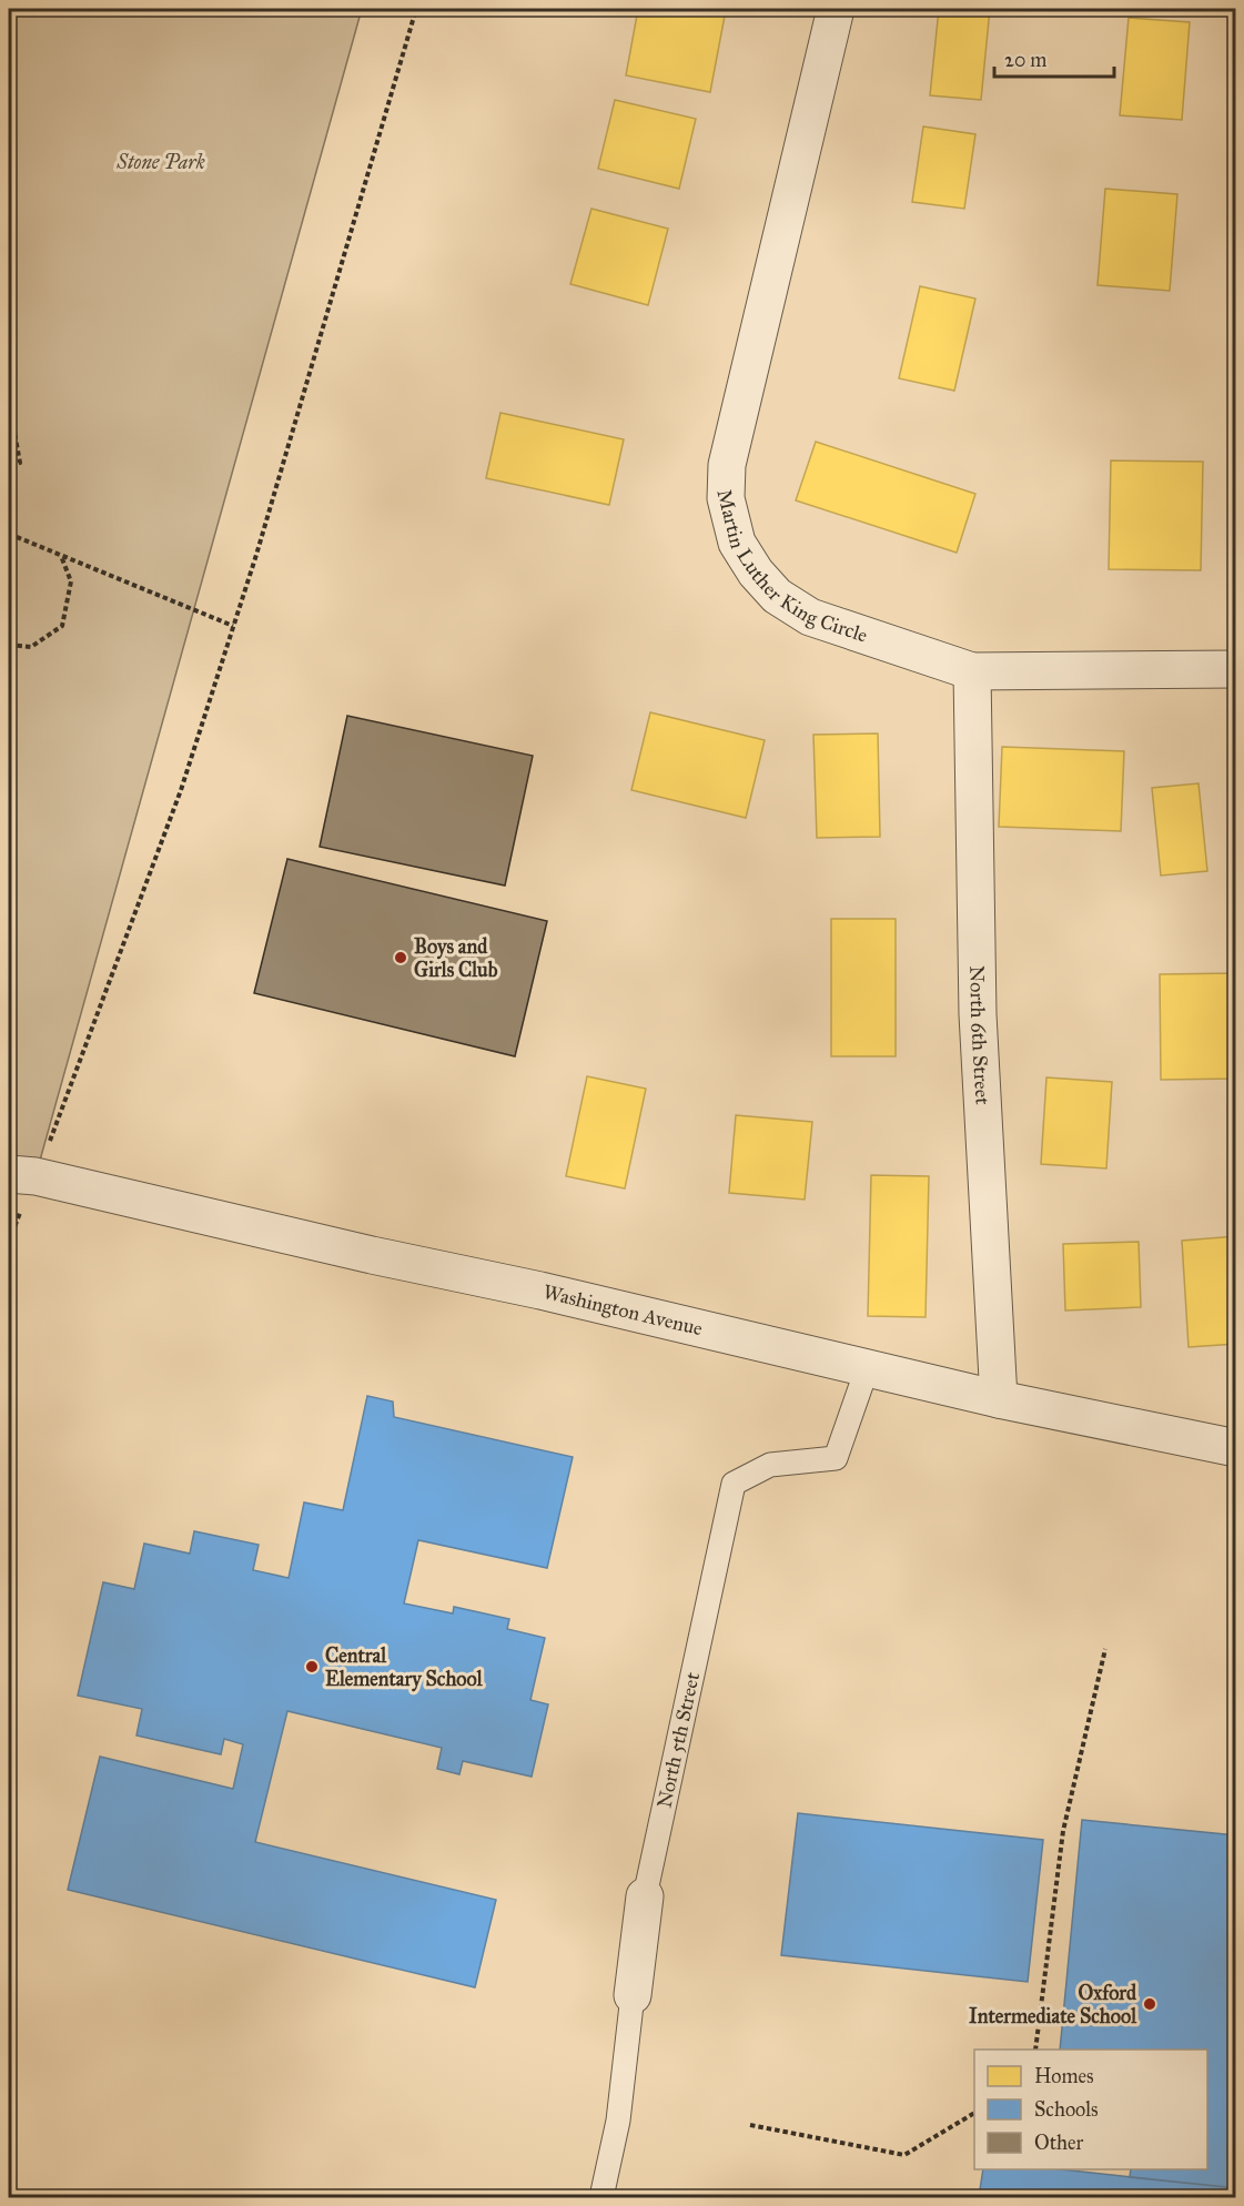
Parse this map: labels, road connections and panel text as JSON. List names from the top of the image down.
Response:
{
  "streets": {
    "street": [
      "Martin Luther King Circle",
      "North 6th Street",
      "Washington Avenue",
      "North 5th Street"
    ]
  },
  "crossings": [
    ["Martin Luther King Circle", "North 6th Street"],
    ["North 6th Street", "Washington Avenue"],
    ["Washington Avenue", "North 5th Street"]
  ],
  "parks": ["Stone Park"],
  "places": ["Boys and Girls Club", "Central Elementary School", "Oxford Intermediate School"],
  "legend": ["Homes", "Schools", "Other"],
  "scale_bar": "20 m"
}
